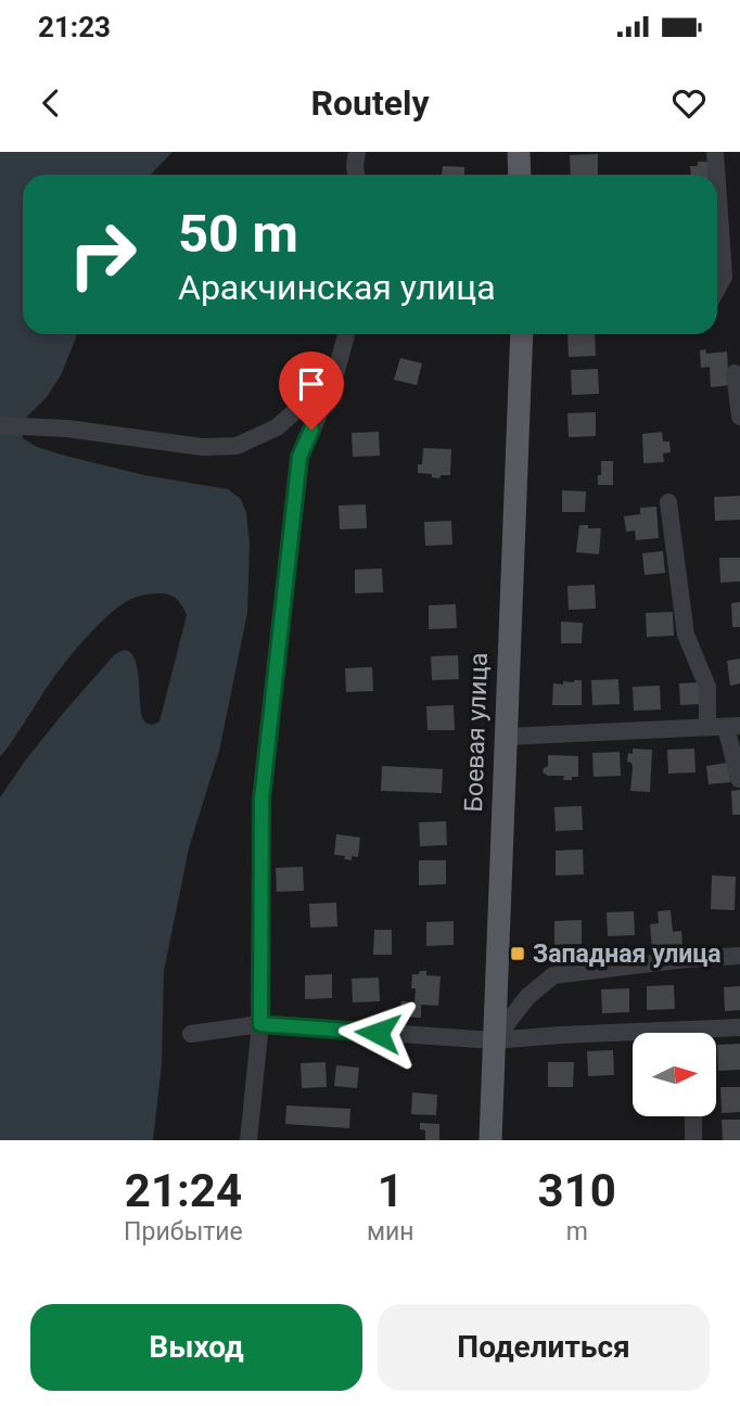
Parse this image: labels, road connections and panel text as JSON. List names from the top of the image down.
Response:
{
  "streets": {
    "main road": ["Боевая улица"]
  },
  "places": {
    "transit": ["Западная улица"]
  },
  "north": "right",
  "page": {
    "status": "21:23",
    "header": "Routely",
    "turn": ["50 m", "Аракчинская улица"],
    "eta": [
      "21:24",
      "Прибытие",
      "1",
      "мин",
      "310",
      "m"
    ],
    "buttons": ["Выход", "Поделиться"]
  }
}
